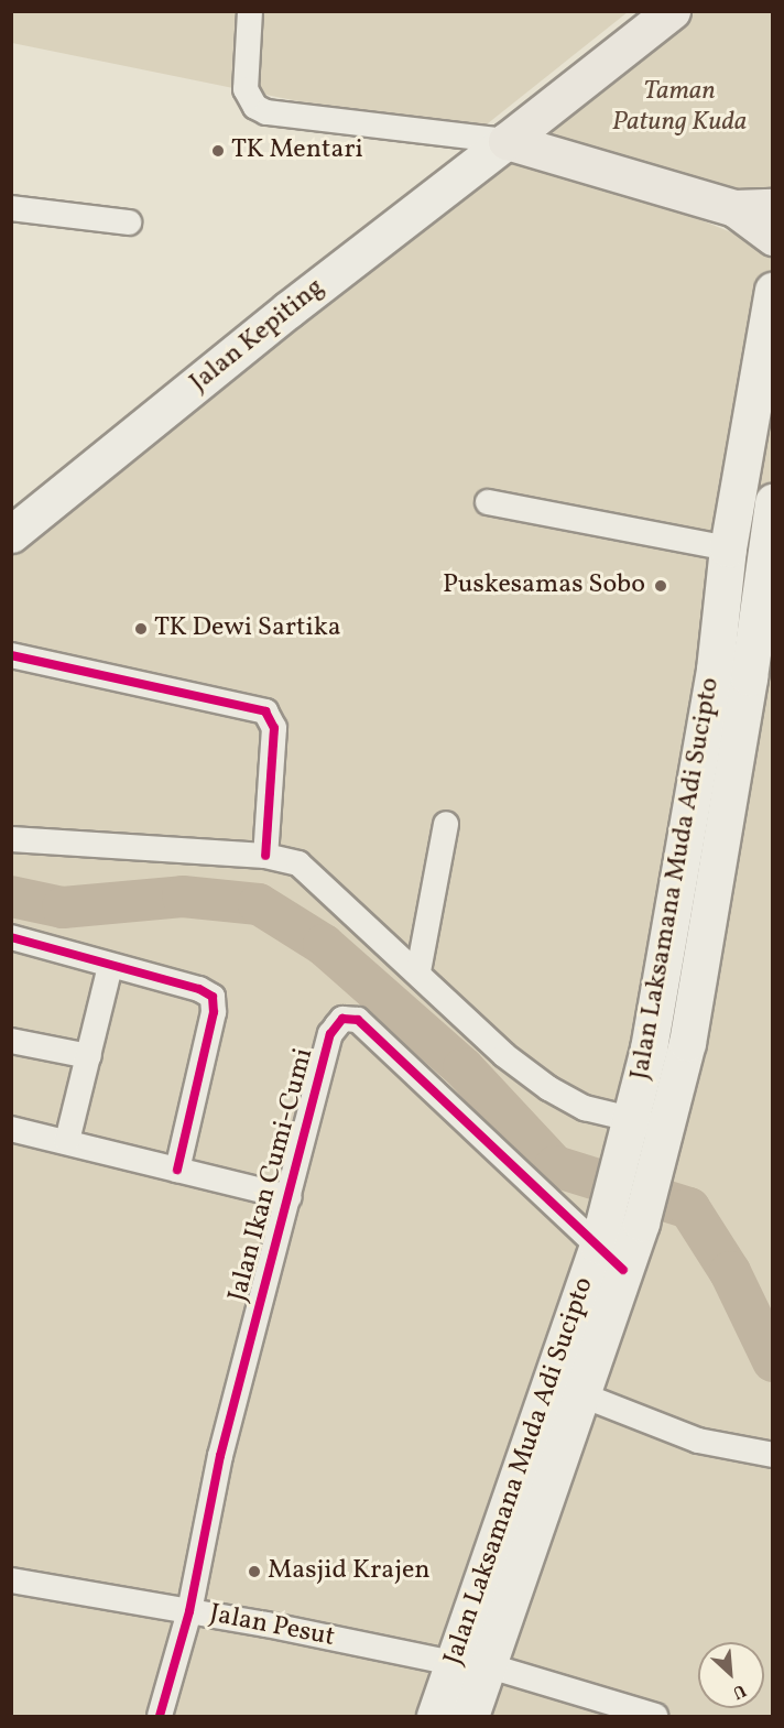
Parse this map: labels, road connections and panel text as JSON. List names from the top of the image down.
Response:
{
  "streets": {
    "main road": ["Jalan Kepiting", "Jalan Laksamana Muda Adi Sucipto"],
    "street": ["Jalan Ikan Cumi-Cumi", "Jalan Pesut"]
  },
  "crossings": [
    ["Jalan Laksamana Muda Adi Sucipto", "Jalan Ikan Cumi-Cumi"],
    ["Jalan Laksamana Muda Adi Sucipto", "Jalan Pesut"],
    ["Jalan Ikan Cumi-Cumi", "Jalan Pesut"]
  ],
  "parks": ["Taman Patung Kuda"],
  "places": [
    "TK Mentari",
    "Puskesamas Sobo",
    "TK Dewi Sartika",
    "Masjid Krajen"
  ],
  "north": "bottom right"
}
